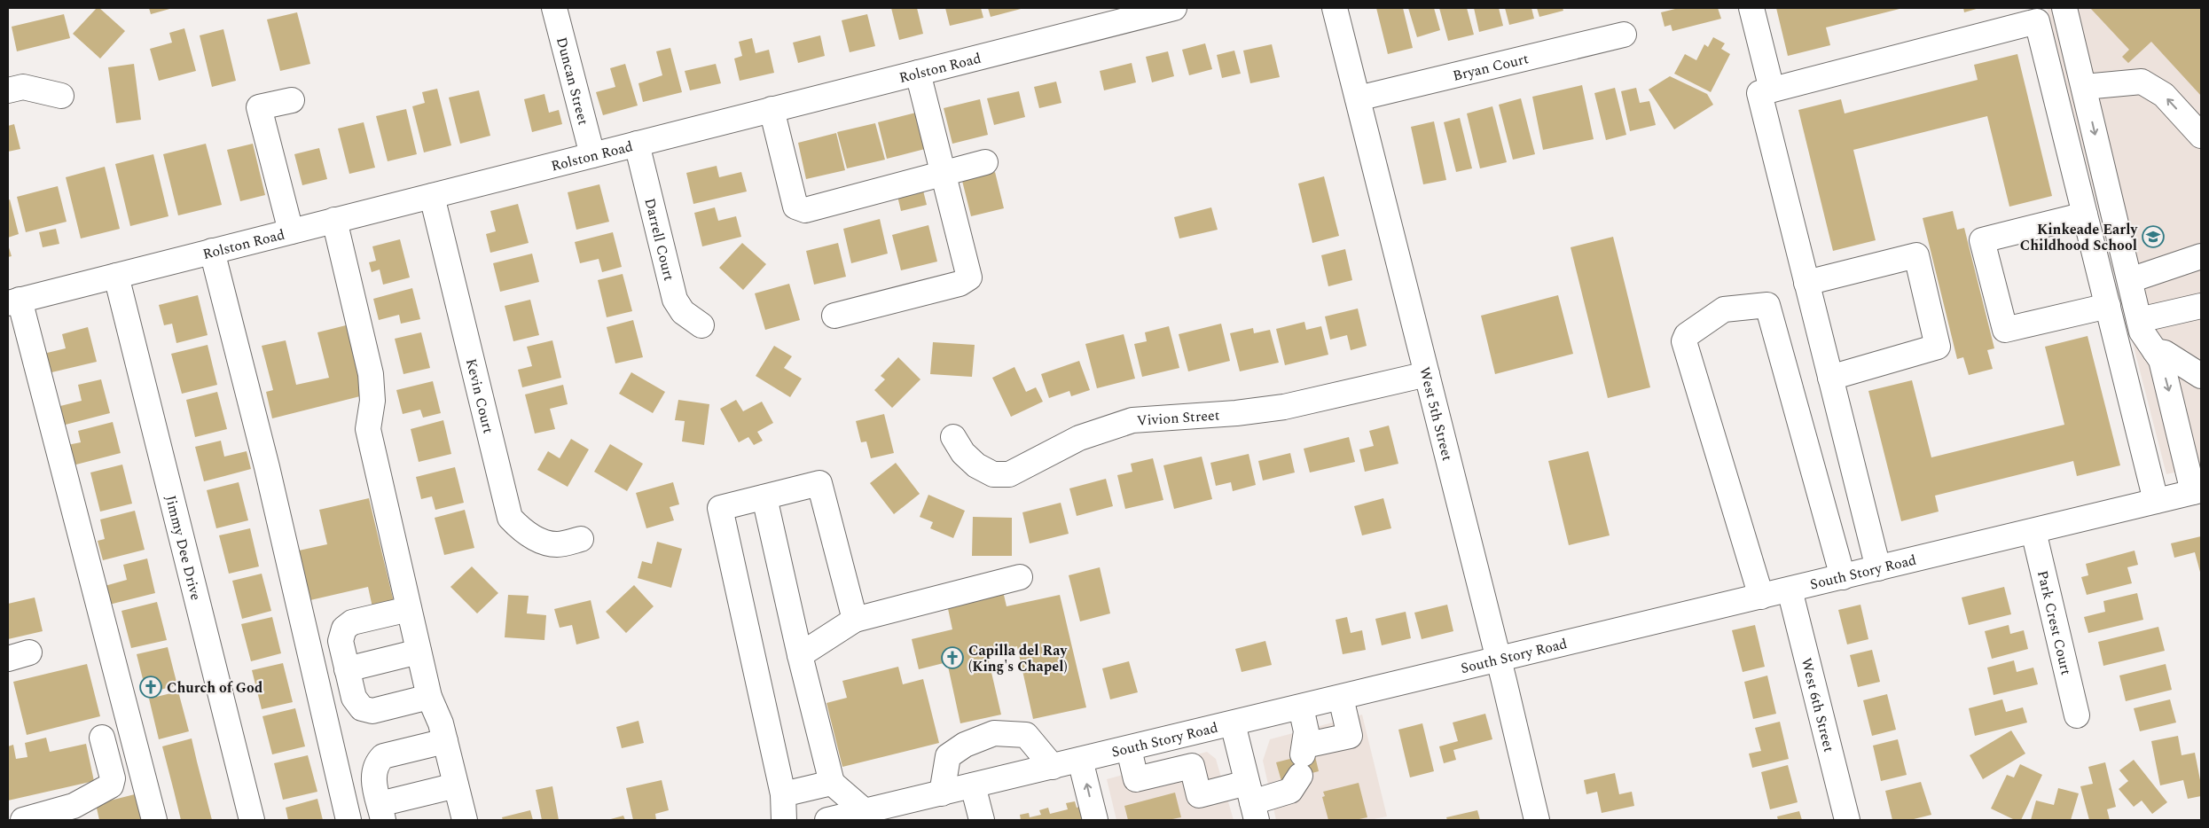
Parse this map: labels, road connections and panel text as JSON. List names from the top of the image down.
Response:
{
  "streets": {
    "street": [
      "Bryan Court",
      "Rolston Road",
      "Duncan Street",
      "Darrell Court",
      "Kevin Court",
      "West 5th Street",
      "Vivion Street",
      "Jimmy Dee Drive",
      "South Story Road",
      "Park Crest Court",
      "West 6th Street"
    ]
  },
  "crossings": [
    ["Bryan Court", "West 5th Street"],
    ["Rolston Road", "Duncan Street"],
    ["Rolston Road", "Darrell Court"],
    ["Rolston Road", "Kevin Court"],
    ["Rolston Road", "Jimmy Dee Drive"],
    ["West 5th Street", "Vivion Street"],
    ["West 5th Street", "South Story Road"],
    ["South Story Road", "Park Crest Court"],
    ["South Story Road", "West 6th Street"]
  ],
  "places": {
    "school or university": ["Kinkeade Early Childhood School"],
    "church": ["Capilla del Ray (King's Chapel)", "Church of God"]
  }
}
